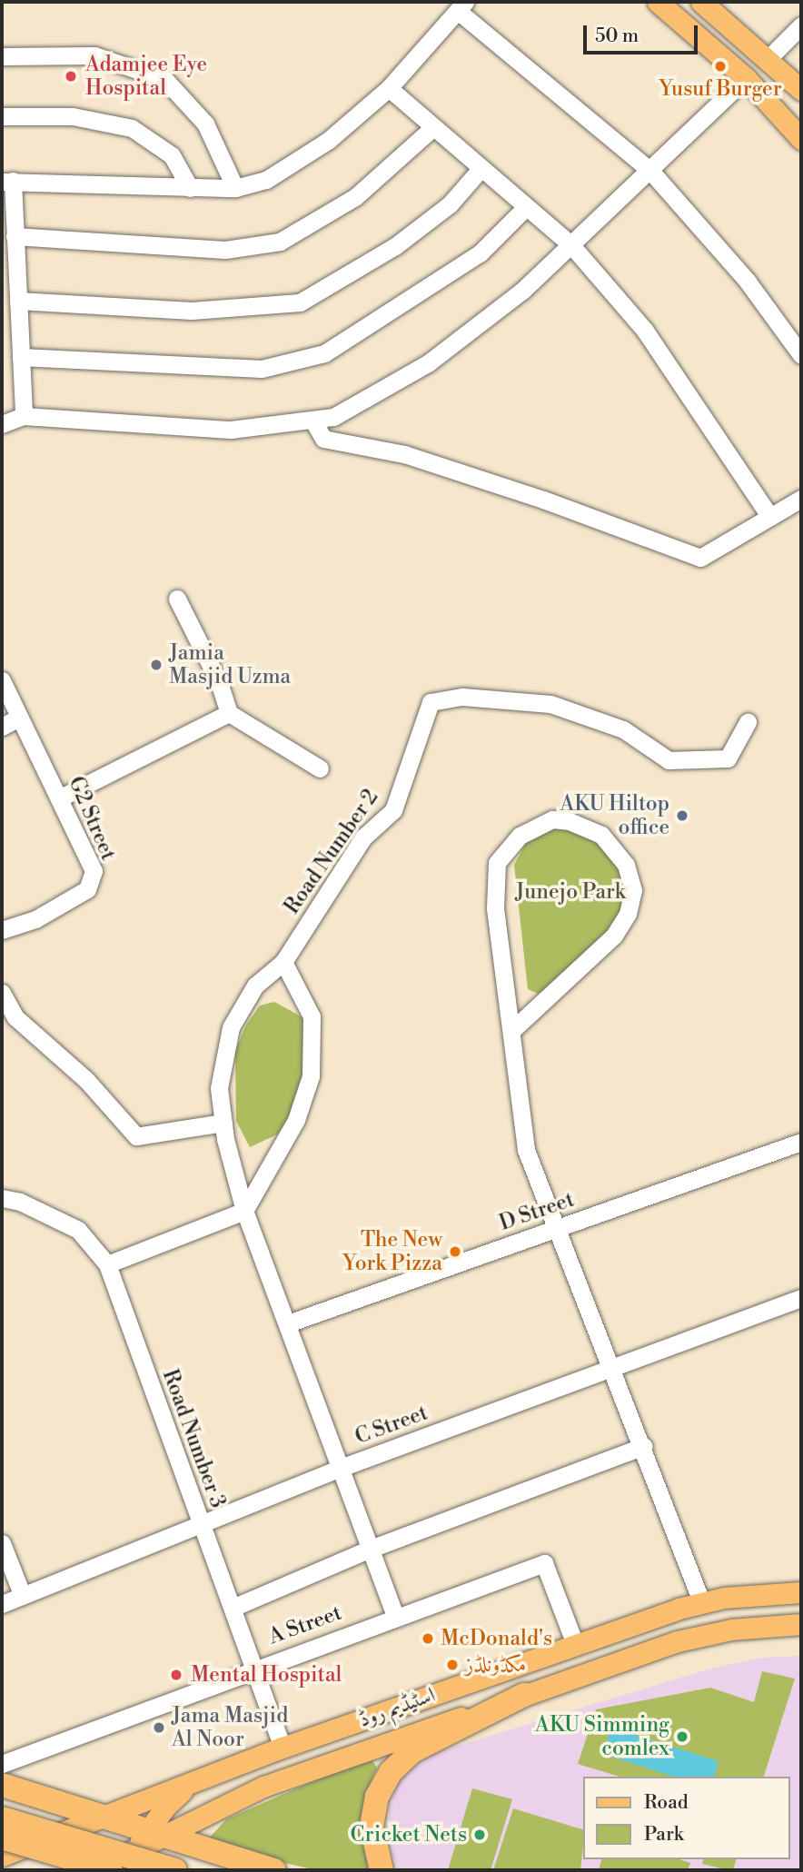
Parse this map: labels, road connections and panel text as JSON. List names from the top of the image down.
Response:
{
  "streets": {
    "main road": ["اسٹیڈیم روڈ"],
    "street": [
      "G2 Street",
      "Road Number 2",
      "D Street",
      "C Street",
      "Road Number 3",
      "A Street"
    ]
  },
  "crossings": [
    ["Road Number 2", "D Street"],
    ["Road Number 2", "C Street"],
    ["Road Number 2", "A Street"],
    ["C Street", "Road Number 3"],
    ["Road Number 3", "A Street"],
    ["Road Number 3", "اسٹیڈیم روڈ"],
    ["A Street", "اسٹیڈیم روڈ"]
  ],
  "parks": ["Junejo Park"],
  "places": [
    "Yusuf Burger",
    "Adamjee Eye Hospital",
    "Jamia Masjid Uzma",
    "AKU Hiltop office",
    "The New York Pizza",
    "McDonald's",
    "مکڈونلڈز",
    "Mental Hospital",
    "Jama Masjid Al Noor",
    "AKU Simming comlex",
    "Cricket Nets"
  ],
  "legend": ["Road", "Park"],
  "scale_bar": "50 m"
}
